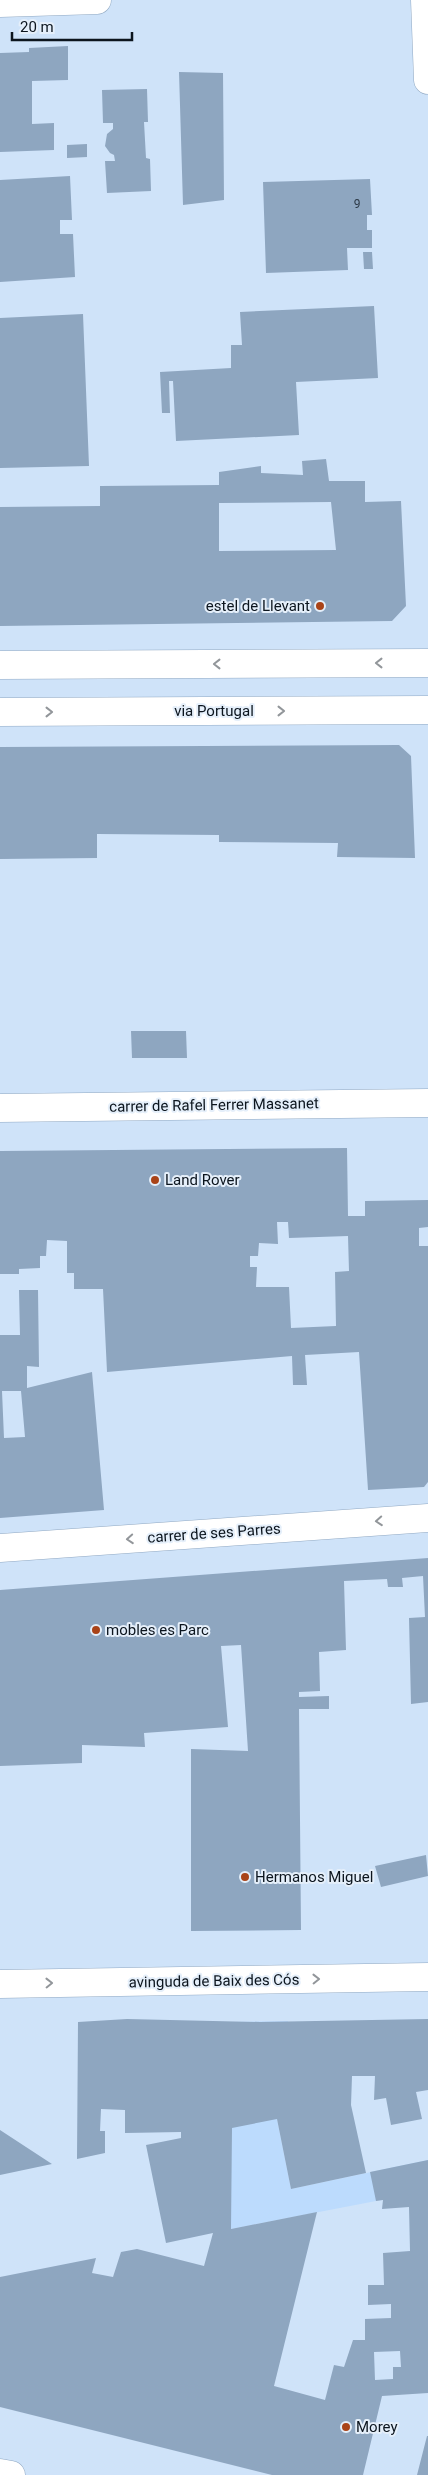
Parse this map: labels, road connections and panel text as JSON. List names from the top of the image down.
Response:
{
  "streets": {
    "street": [
      "via Portugal",
      "carrer de Rafel Ferrer Massanet",
      "carrer de ses Parres",
      "avinguda de Baix des Cós"
    ]
  },
  "one_way": ["carrer de ses Parres", "avinguda de Baix des Cós"],
  "places": [
    "estel de Llevant",
    "Land Rover",
    "mobles es Parc",
    "Hermanos Miguel",
    "Morey"
  ],
  "house_numbers": ["9"],
  "scale_bar": "20 m"
}
